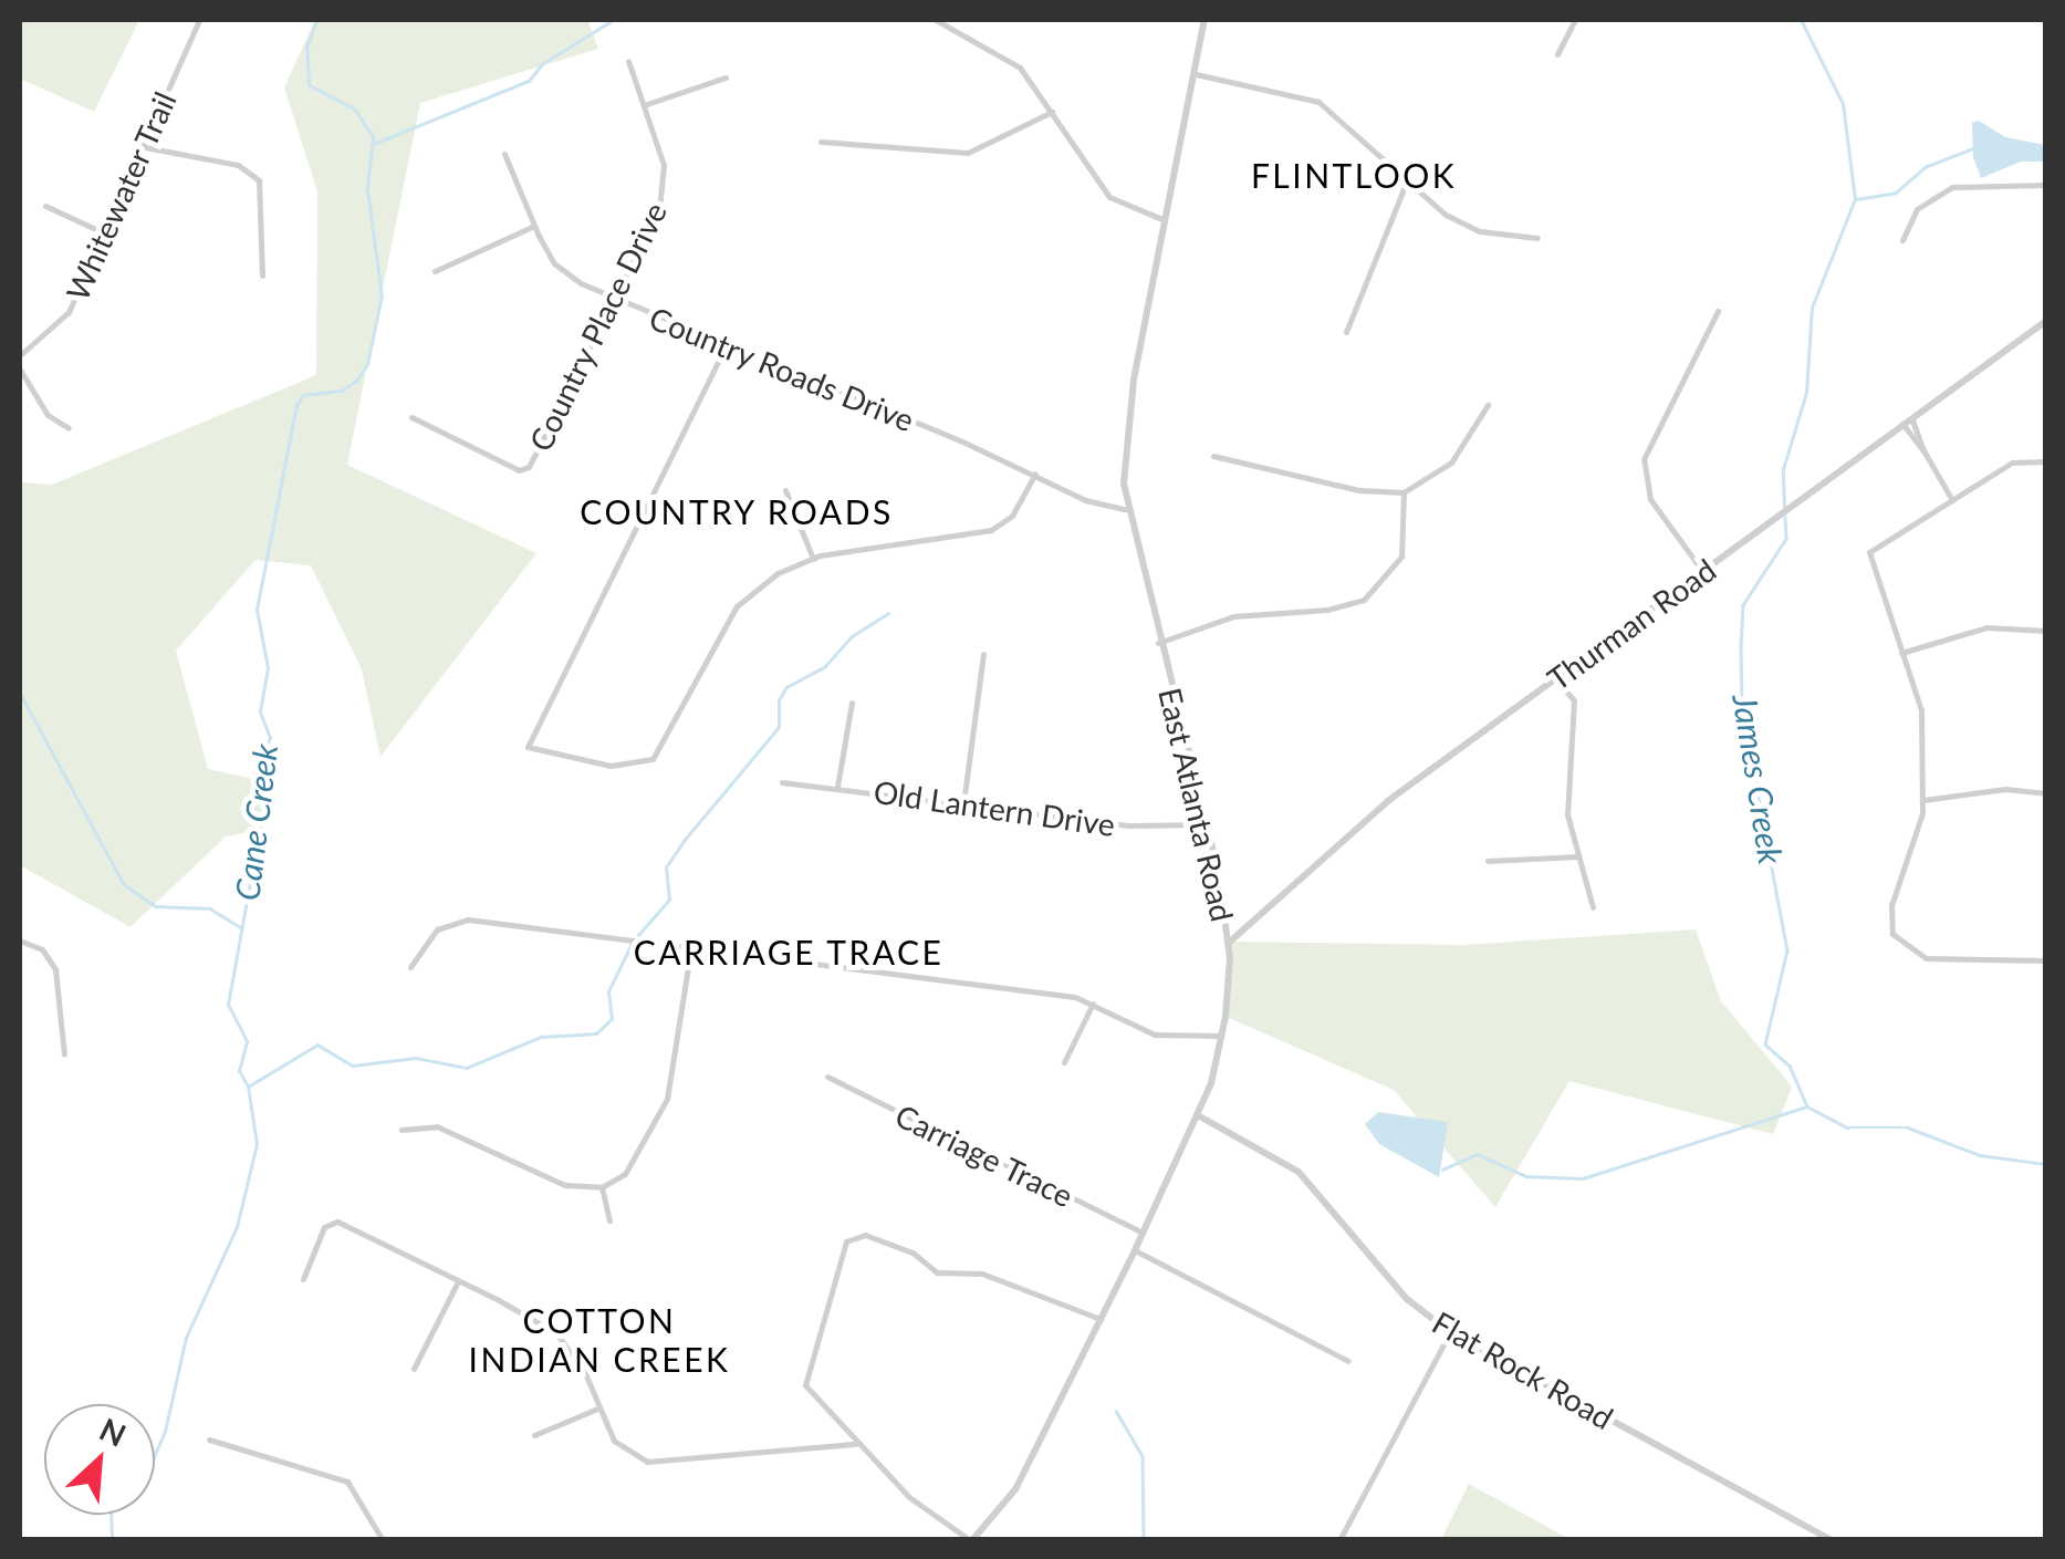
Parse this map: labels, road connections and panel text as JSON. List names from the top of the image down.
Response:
{
  "streets": {
    "street": [
      "Whitewater Trail",
      "Country Place Drive",
      "Country Roads Drive",
      "Thurman Road",
      "East Atlanta Road",
      "Old Lantern Drive",
      "Carriage Trace",
      "Flat Rock Road"
    ]
  },
  "crossings": [
    ["Country Place Drive", "Country Roads Drive"],
    ["Country Roads Drive", "East Atlanta Road"],
    ["Thurman Road", "East Atlanta Road"],
    ["East Atlanta Road", "Old Lantern Drive"],
    ["East Atlanta Road", "Carriage Trace"],
    ["East Atlanta Road", "Flat Rock Road"]
  ],
  "districts": [
    "FLINTLOOK",
    "COUNTRY ROADS",
    "CARRIAGE TRACE",
    "COTTON INDIAN CREEK"
  ],
  "water": ["James Creek", "Cane Creek"],
  "north": "top right"
}
